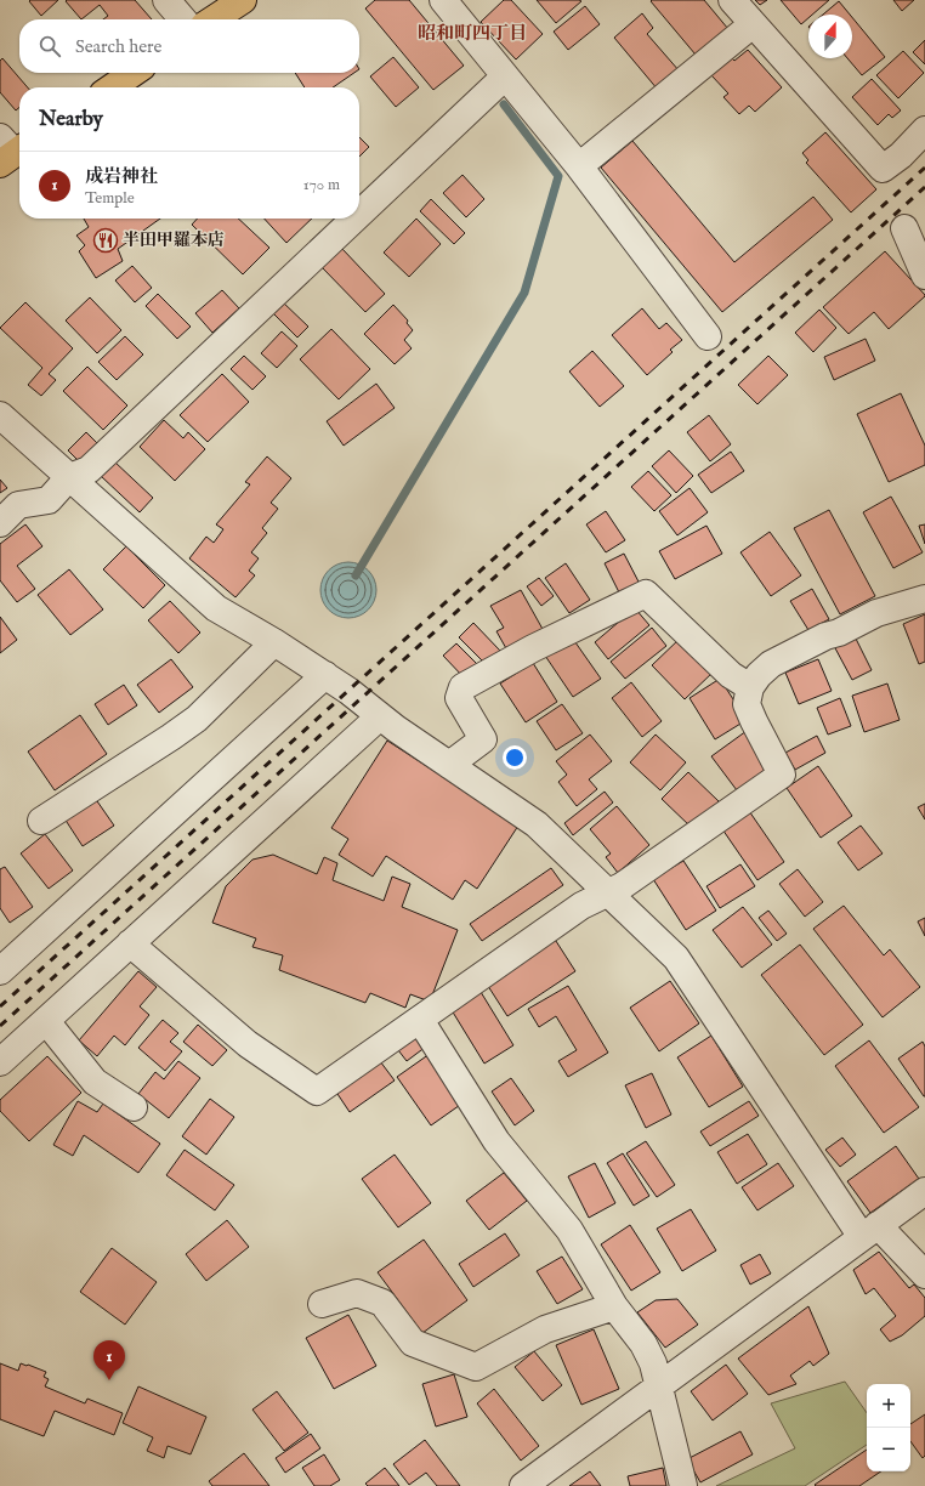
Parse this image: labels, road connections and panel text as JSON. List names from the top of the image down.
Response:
{
  "districts": ["昭和町四丁目"],
  "places": {
    "restaurant": ["半田甲羅本店"]
  },
  "north": "top",
  "page": {
    "search": "Search here",
    "heading": "Nearby",
    "list": [
      {
        "mark": "1",
        "name": "成岩神社",
        "note": "Temple",
        "value": "170 m"
      }
    ],
    "pins": "1",
    "map_buttons": ["+", "−"]
  }
}
